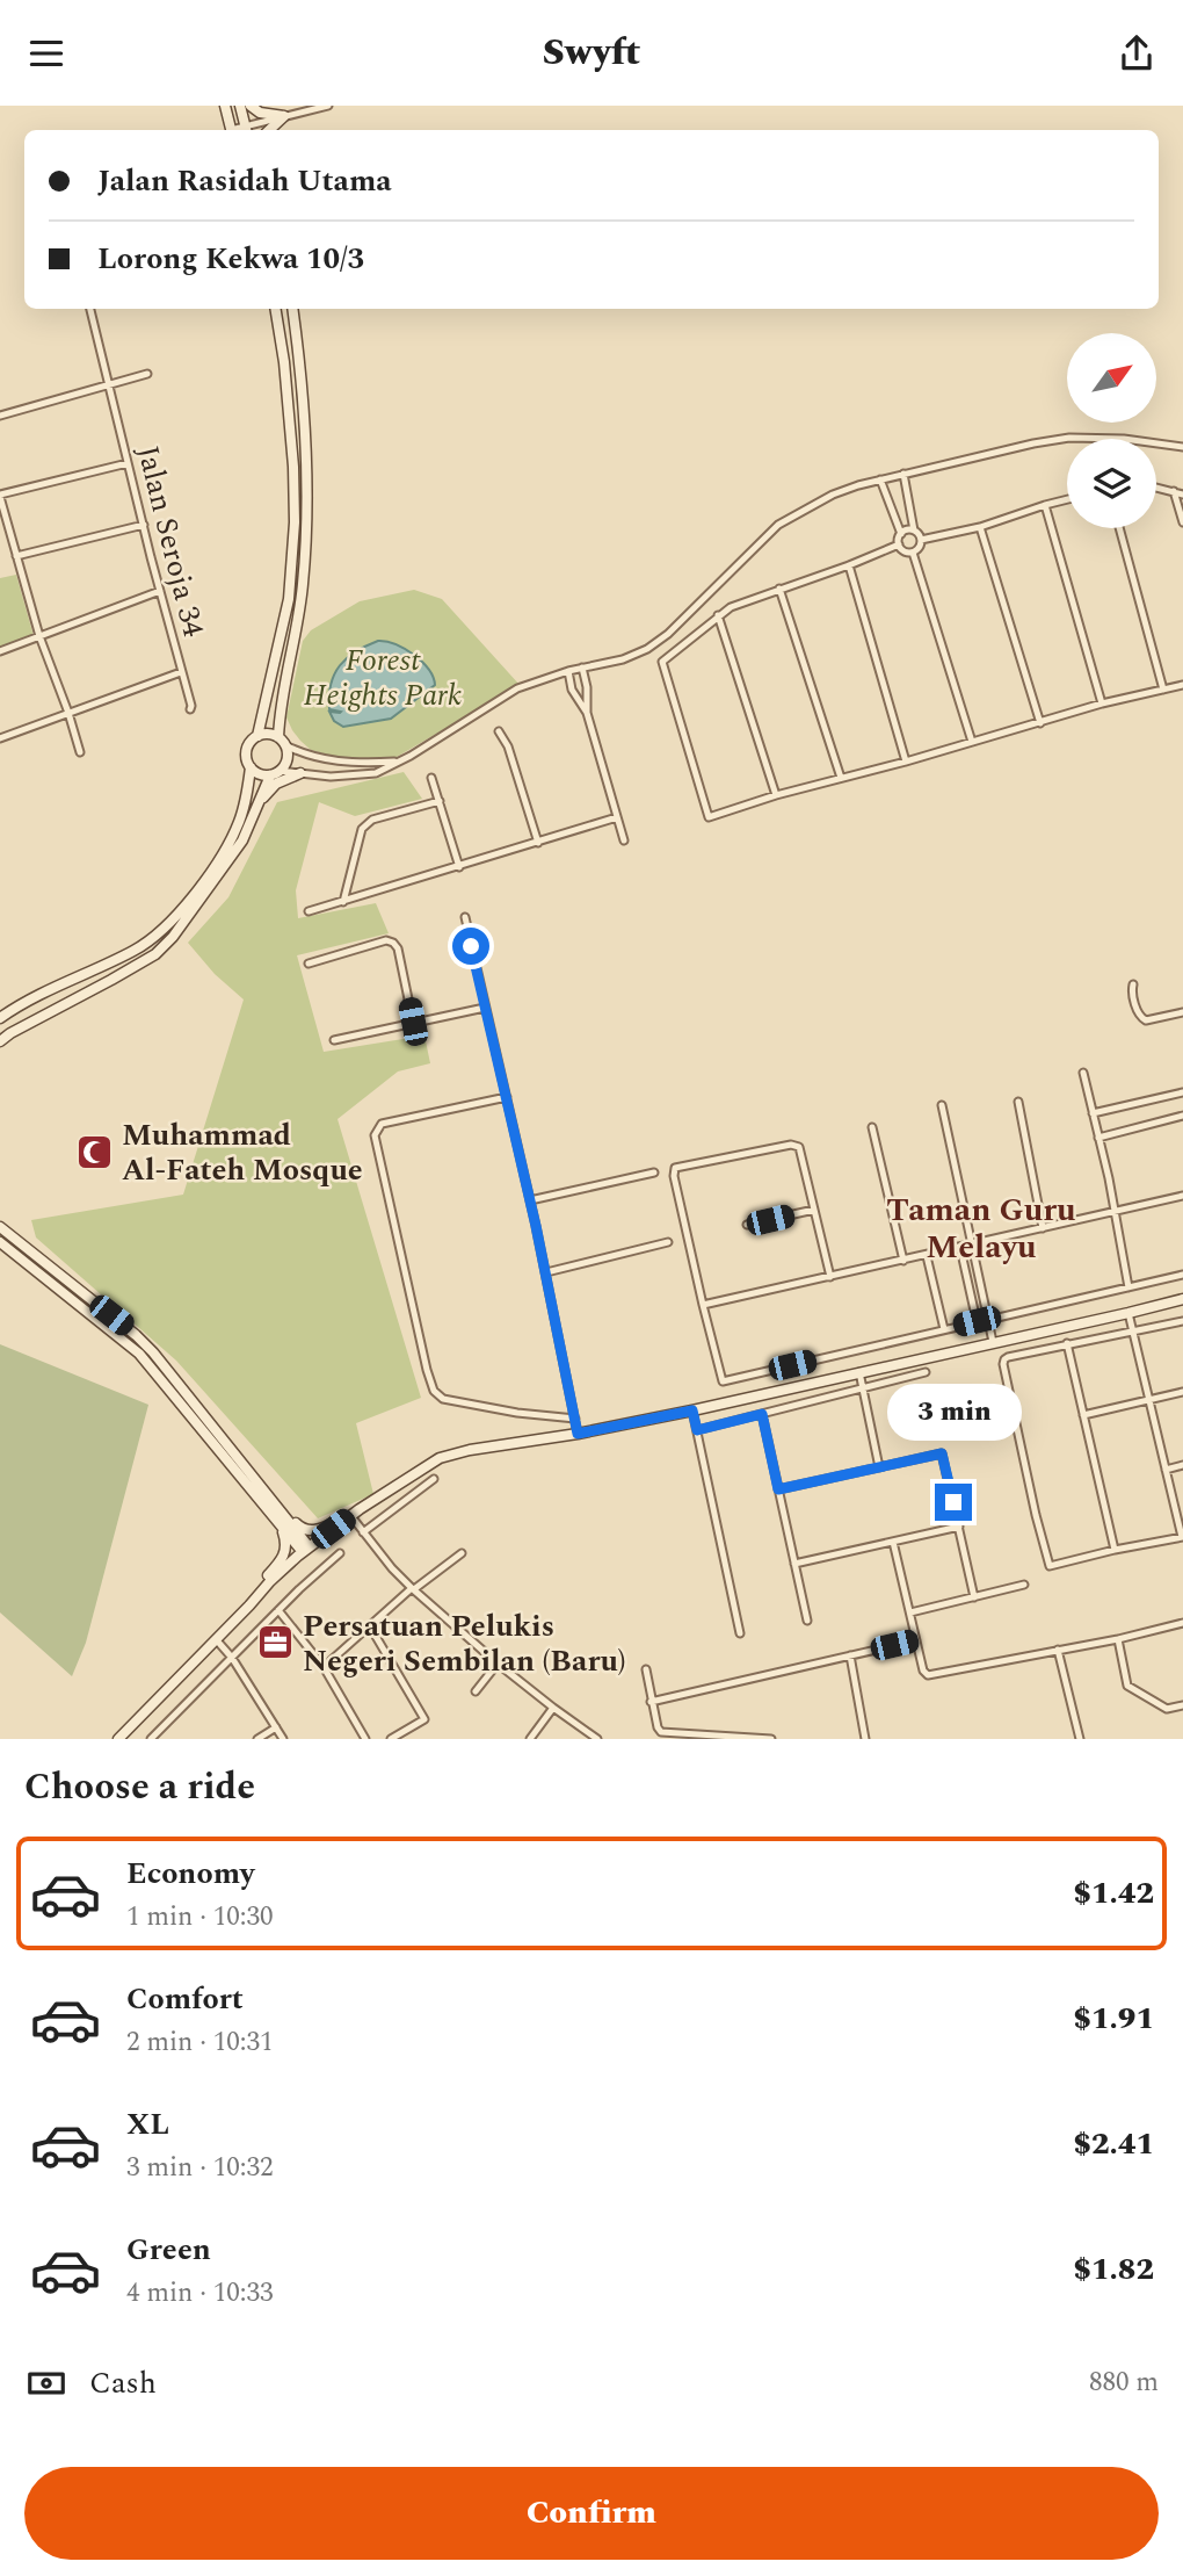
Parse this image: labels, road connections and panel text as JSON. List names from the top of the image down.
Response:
{
  "streets": {
    "street": ["Jalan Seroja 34"]
  },
  "districts": ["Taman Guru Melayu"],
  "parks": ["Forest Heights Park"],
  "places": {
    "mosque": ["Muhammad Al-Fateh Mosque"],
    "office": ["Persatuan Pelukis Negeri Sembilan (Baru)"]
  },
  "north": "top right",
  "page": {
    "header": "Swyft",
    "banner": ["Jalan Rasidah Utama", "Lorong Kekwa 10/3"],
    "bubble": "3 min",
    "heading": "Choose a ride",
    "list": [
      {
        "name": "Economy",
        "note": "1 min · 10:30",
        "value": "$1.42"
      },
      {
        "name": "Comfort",
        "note": "2 min · 10:31",
        "value": "$1.91"
      },
      {
        "name": "XL",
        "note": "3 min · 10:32",
        "value": "$2.41"
      },
      {
        "name": "Green",
        "note": "4 min · 10:33",
        "value": "$1.82"
      }
    ],
    "pay": ["Cash", "880 m"],
    "buttons": "Confirm"
  }
}
